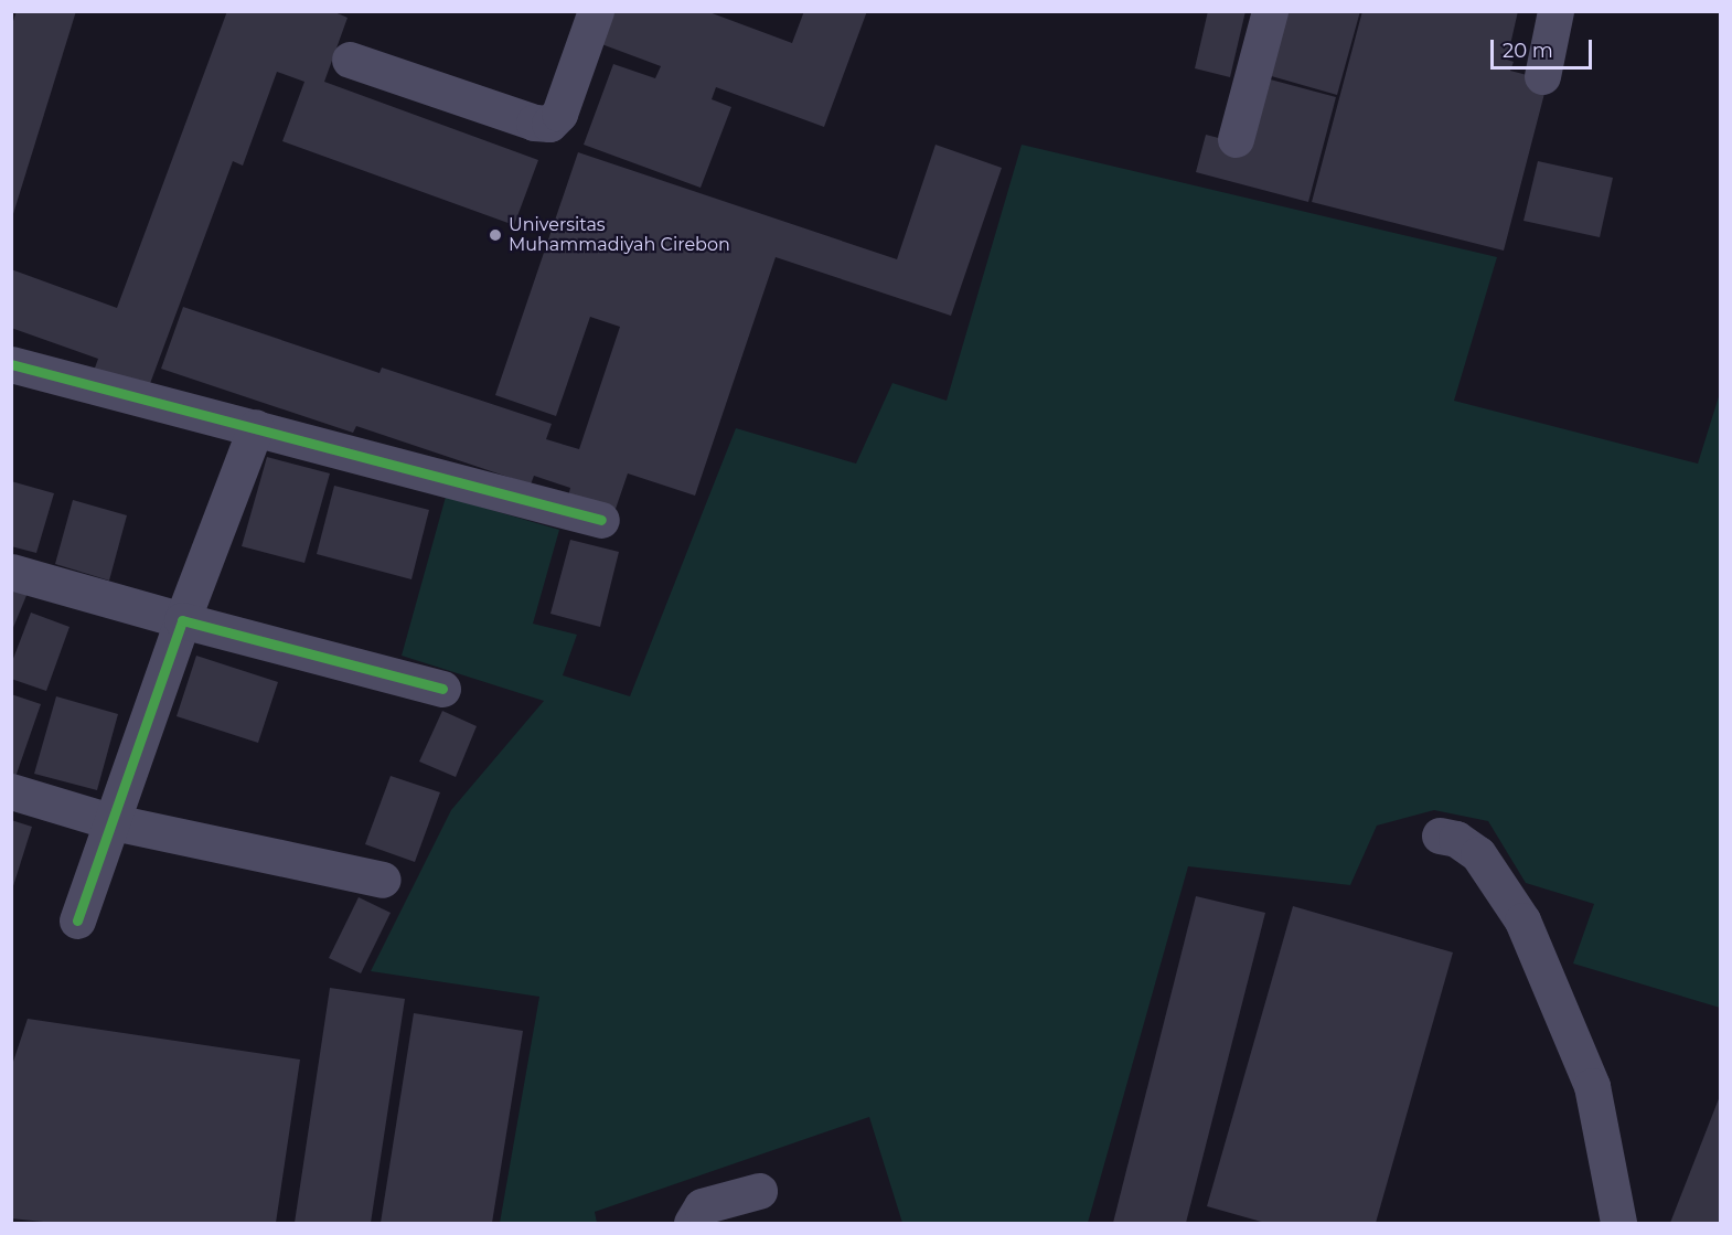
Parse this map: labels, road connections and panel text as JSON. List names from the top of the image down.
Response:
{
  "places": ["Universitas Muhammadiyah Cirebon"],
  "scale_bar": "20 m"
}
